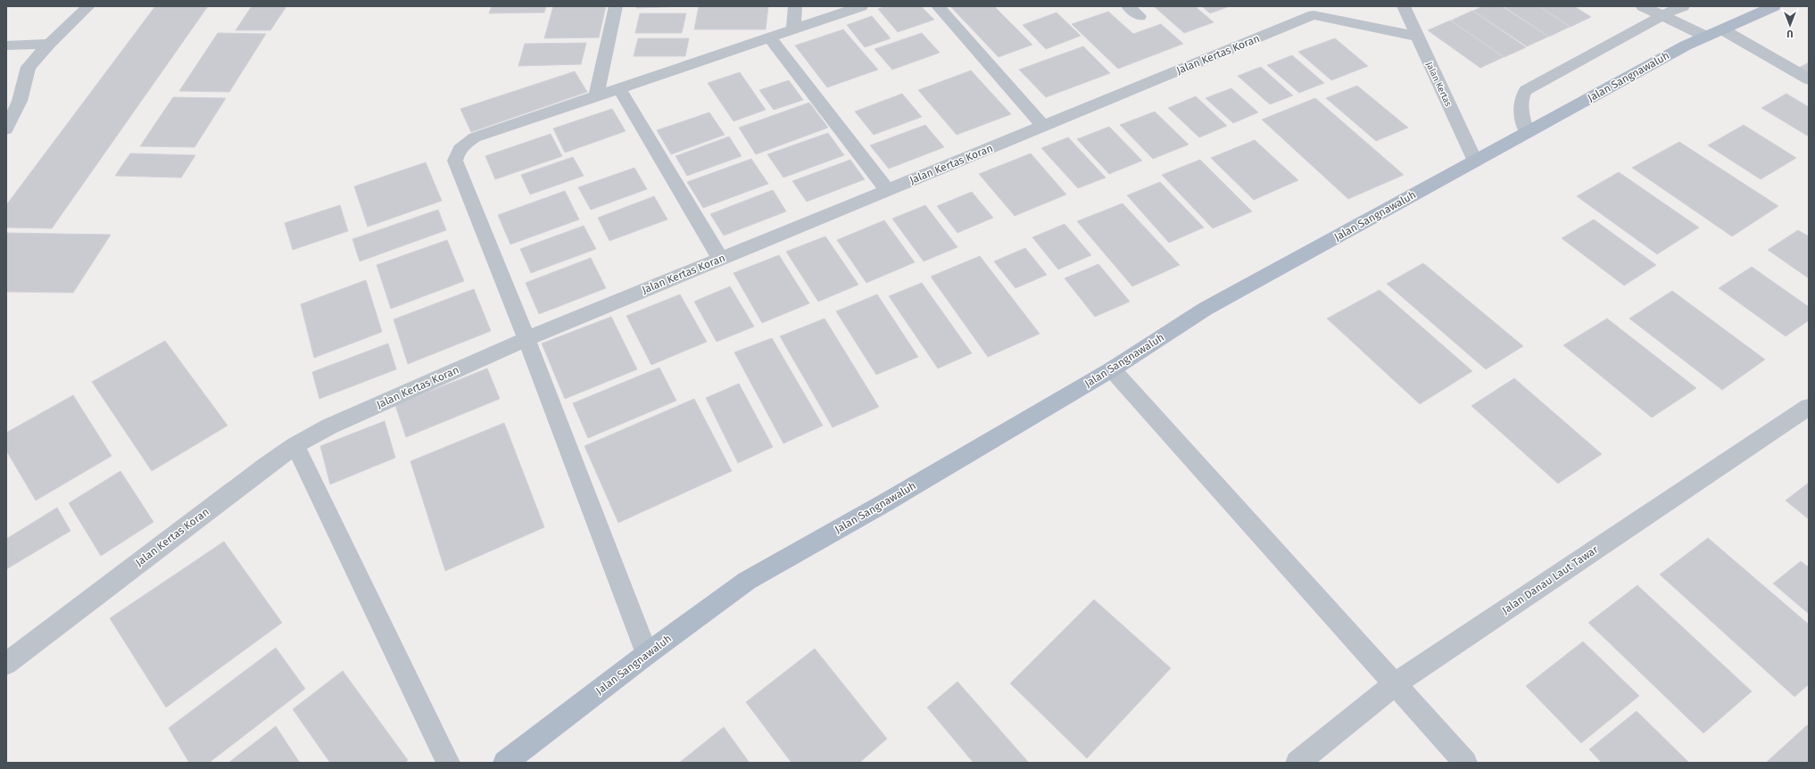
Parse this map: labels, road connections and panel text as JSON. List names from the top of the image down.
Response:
{
  "streets": {
    "main road": ["Jalan Sangnawaluh"],
    "street": ["Jalan Kertas Koran", "Jalan Kertas", "Jalan Danau Laut Tawar"]
  },
  "crossings": [
    ["Jalan Sangnawaluh", "Jalan Kertas"]
  ],
  "north": "bottom"
}
